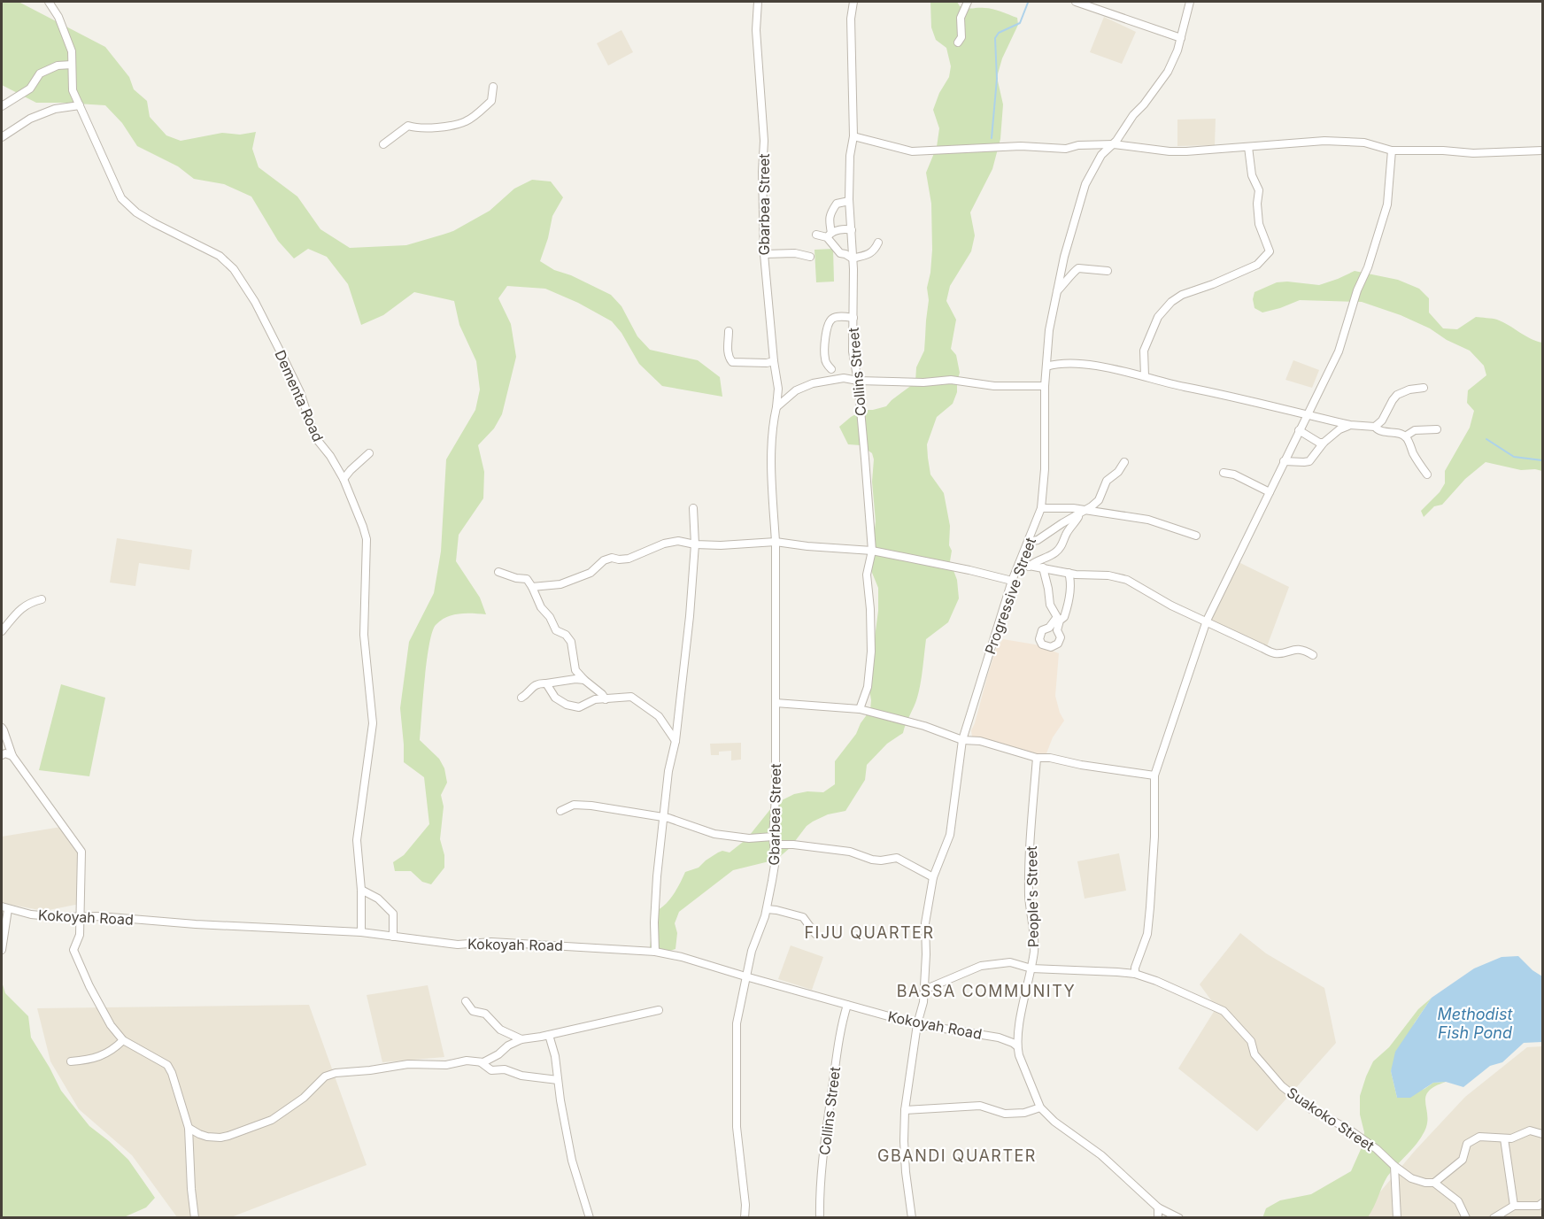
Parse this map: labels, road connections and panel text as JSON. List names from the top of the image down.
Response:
{
  "streets": {
    "street": [
      "Gbarbea Street",
      "Collins Street",
      "Dementa Road",
      "Progressive Street",
      "People's Street",
      "Kokoyah Road",
      "Suakoko Street"
    ]
  },
  "crossings": [
    ["Gbarbea Street", "Kokoyah Road"],
    ["Collins Street", "Kokoyah Road"],
    ["Dementa Road", "Kokoyah Road"],
    ["Progressive Street", "Kokoyah Road"],
    ["Progressive Street", "Suakoko Street"],
    ["People's Street", "Kokoyah Road"],
    ["People's Street", "Suakoko Street"]
  ],
  "districts": ["FIJU QUARTER", "BASSA COMMUNITY", "GBANDI QUARTER"],
  "water": ["Methodist Fish Pond"]
}
